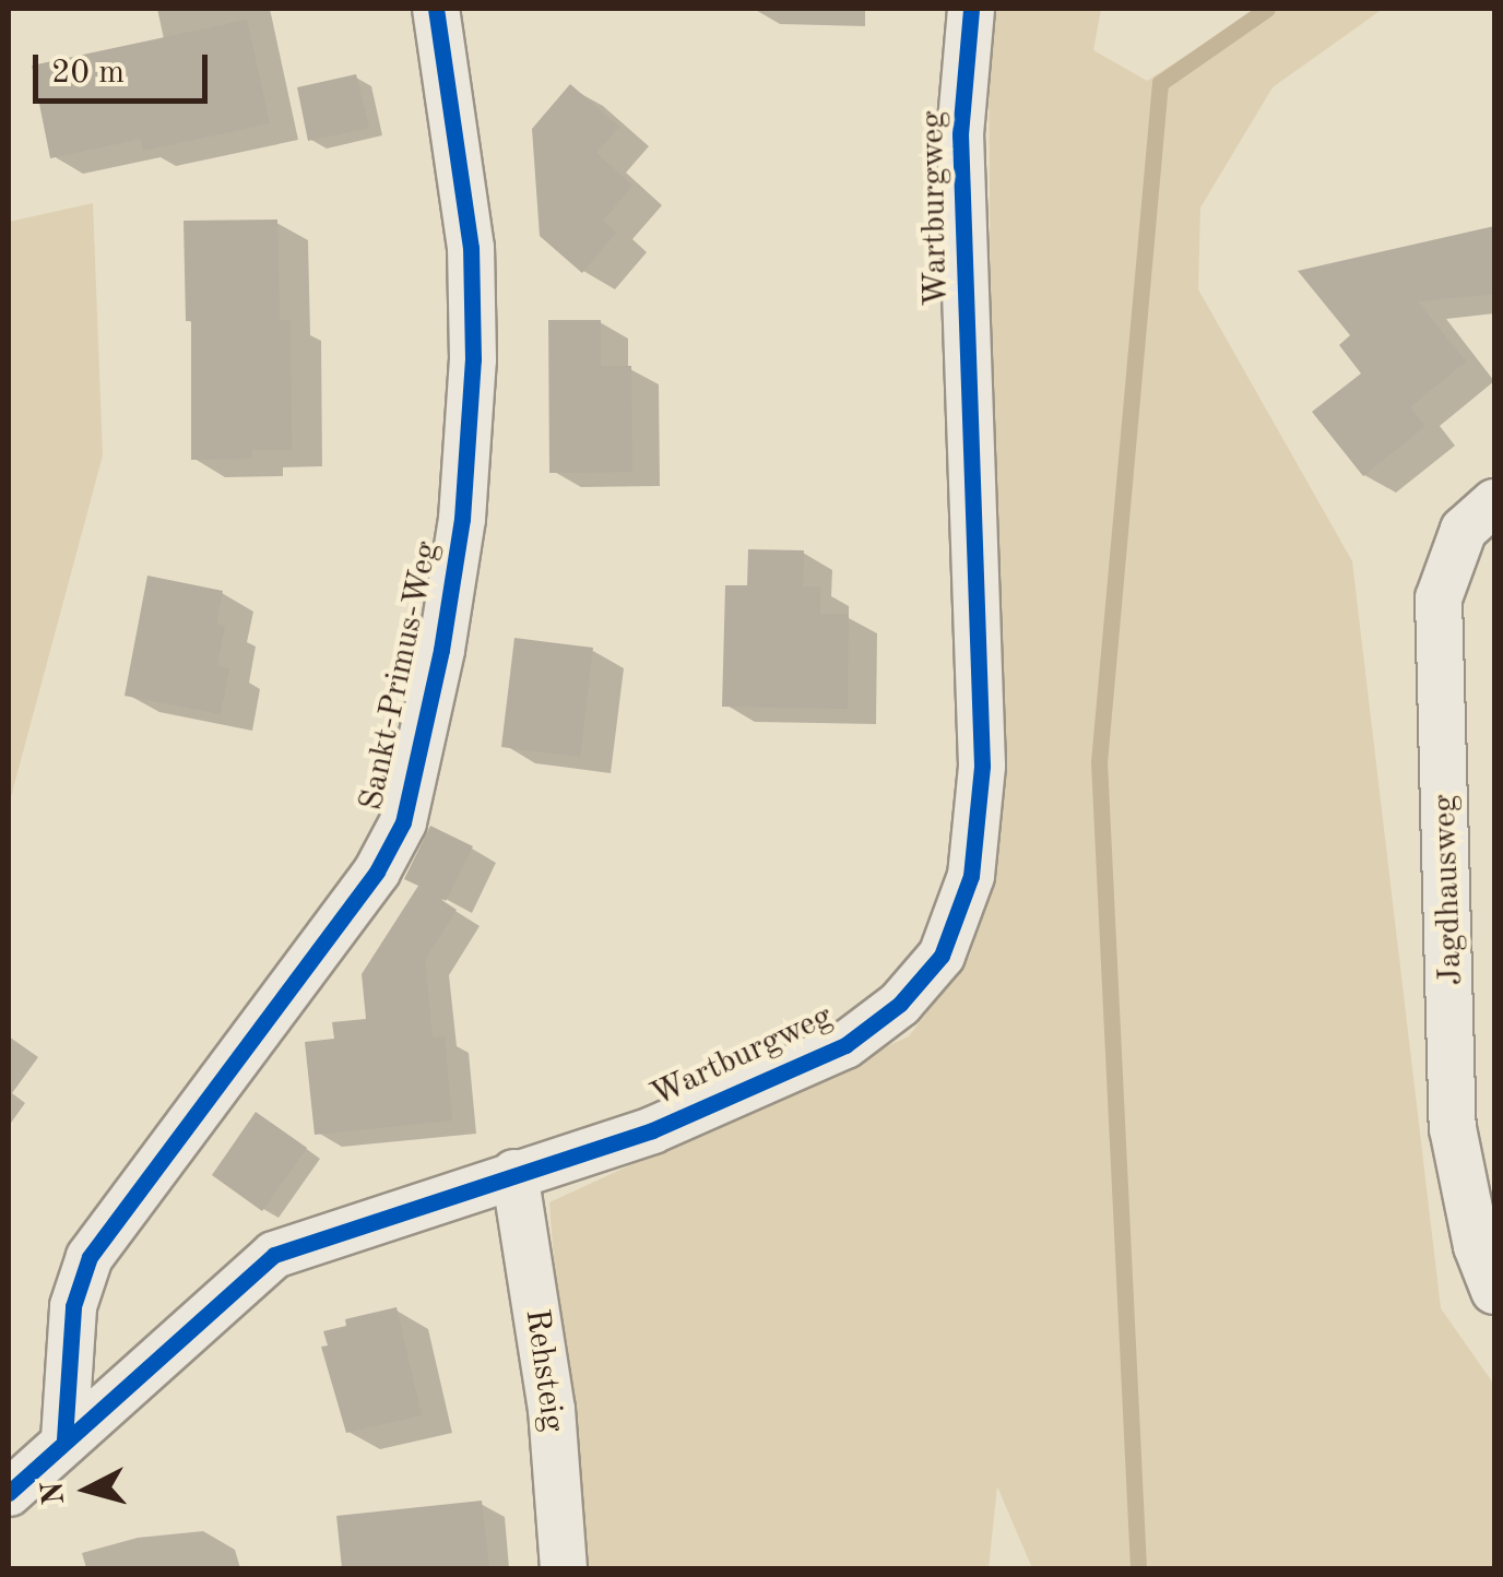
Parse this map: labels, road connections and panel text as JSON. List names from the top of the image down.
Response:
{
  "streets": {
    "street": [
      "Wartburgweg",
      "Sankt-Primus-Weg",
      "Jagdhausweg",
      "Rehsteig"
    ]
  },
  "crossings": [
    ["Wartburgweg", "Sankt-Primus-Weg"],
    ["Wartburgweg", "Rehsteig"]
  ],
  "scale_bar": "20 m",
  "north": "left"
}
